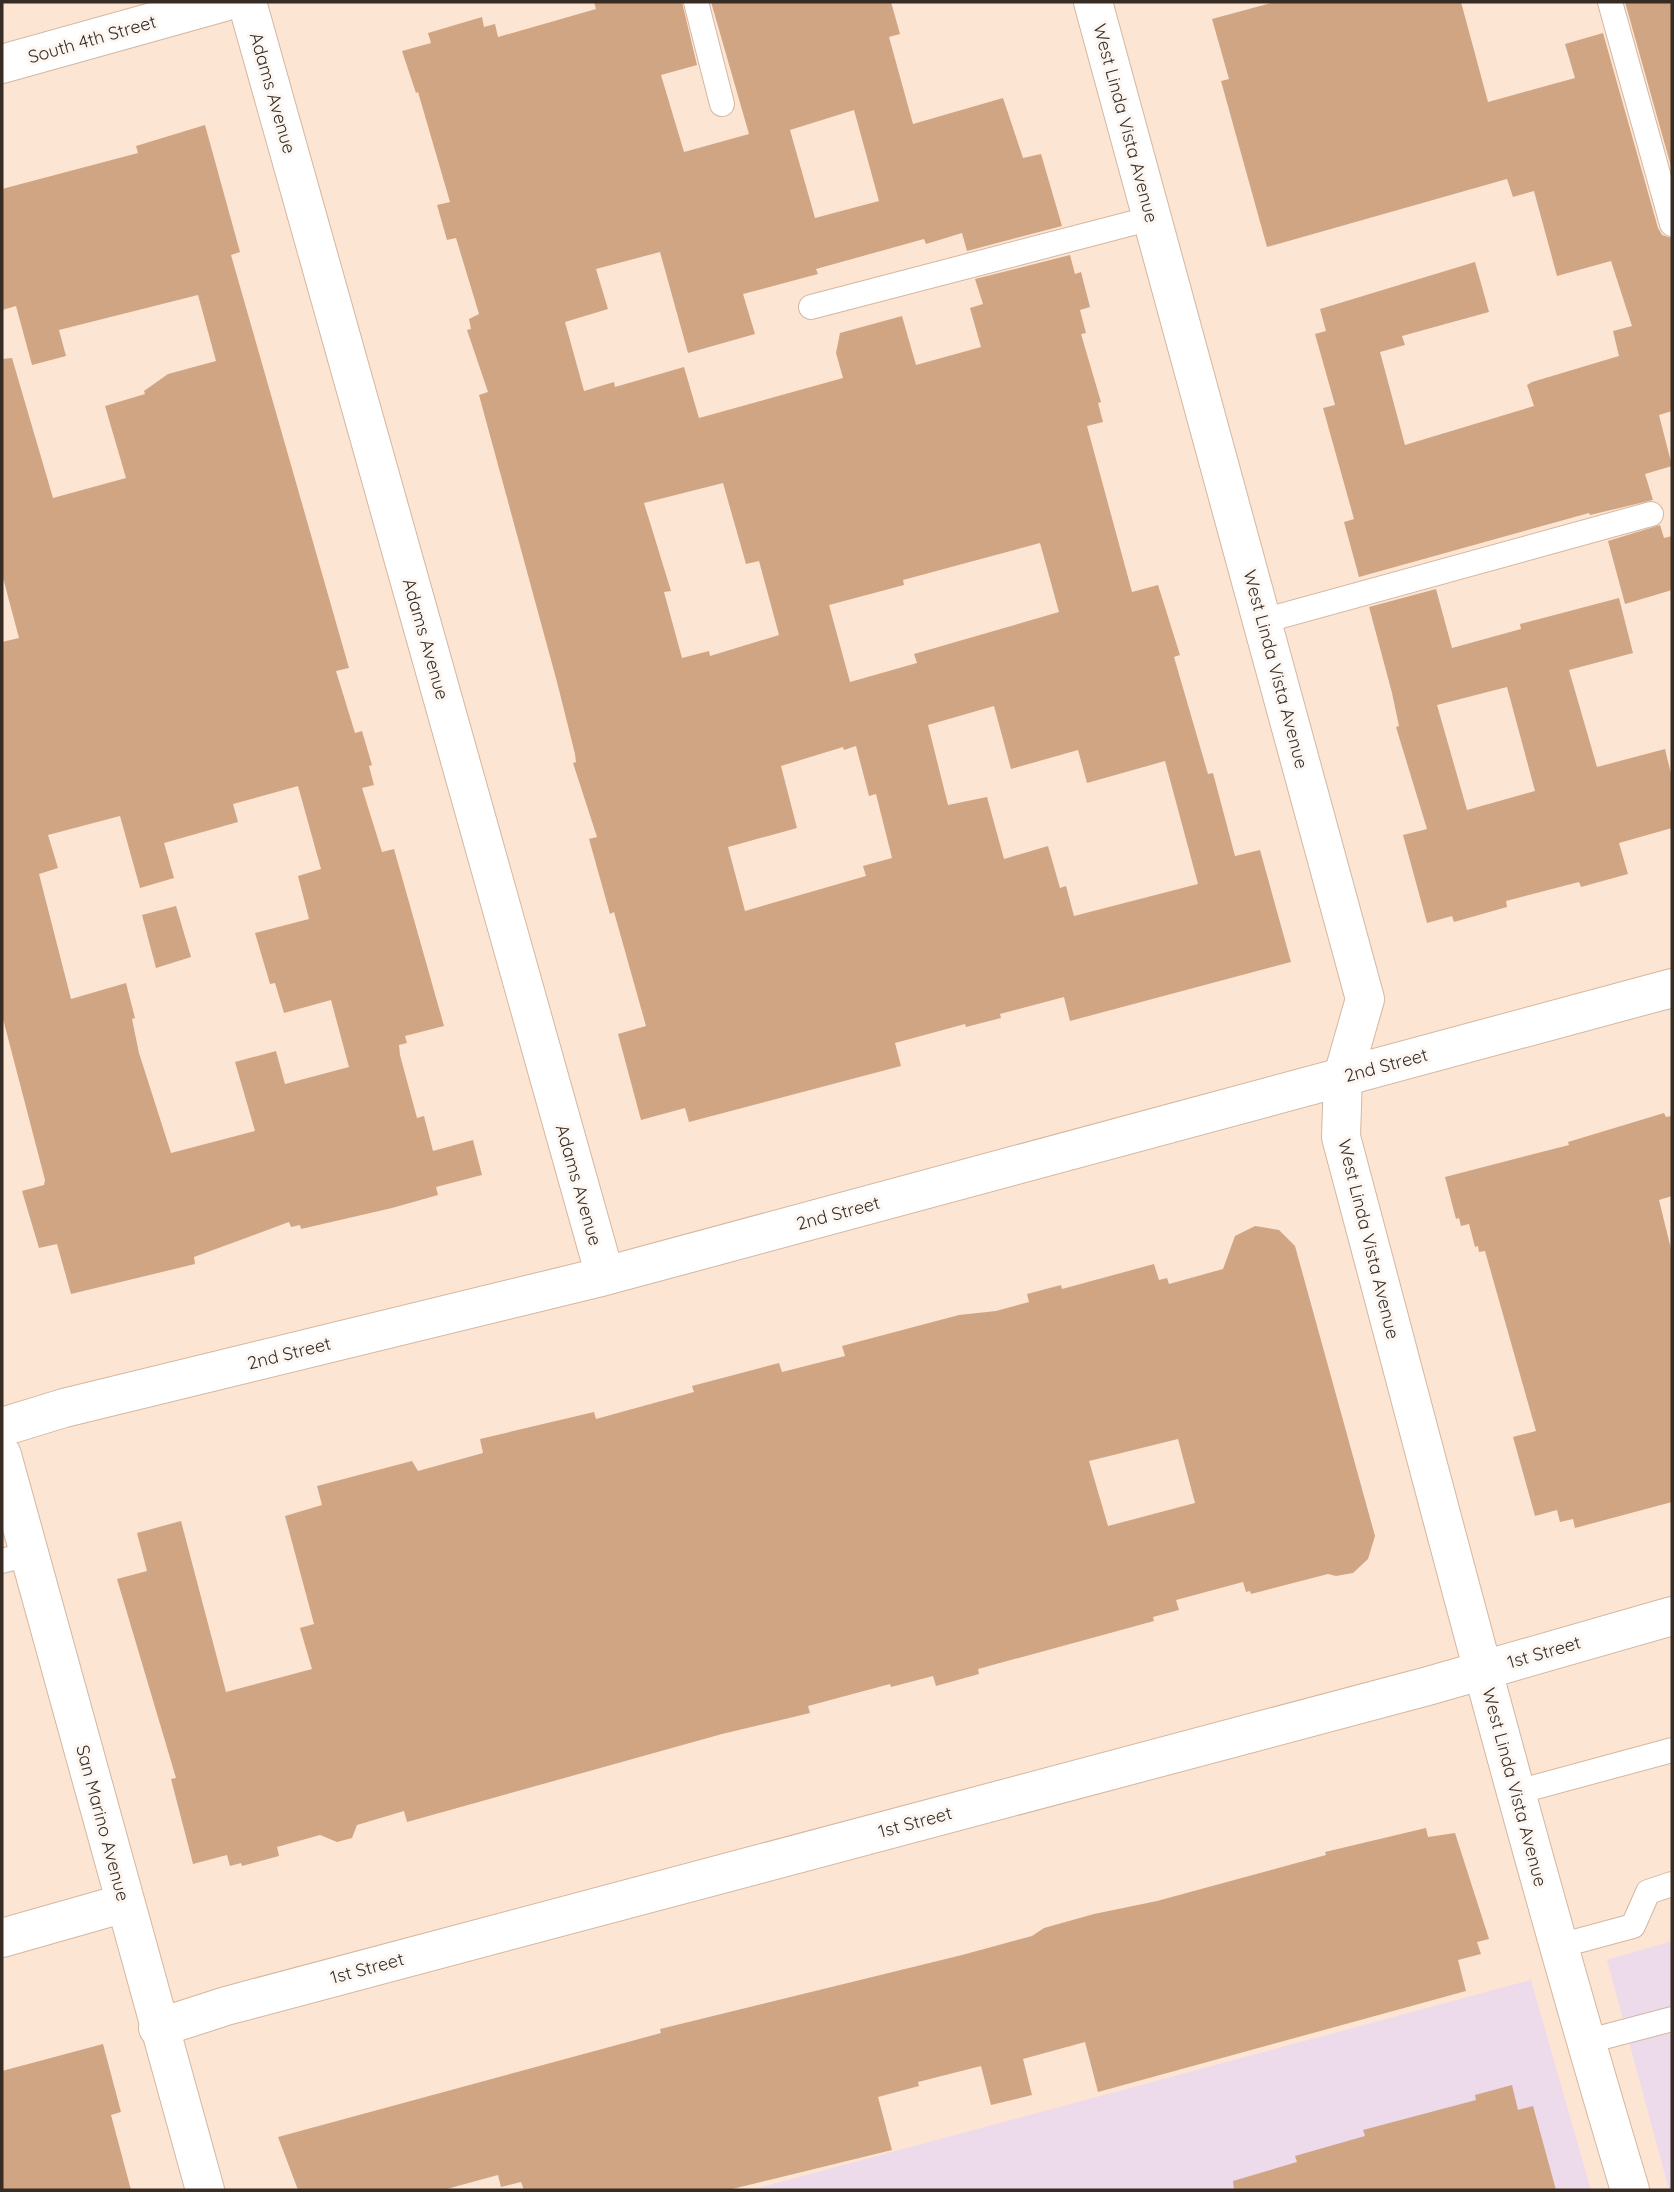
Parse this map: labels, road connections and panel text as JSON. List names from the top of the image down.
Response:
{
  "streets": {
    "street": [
      "South 4th Street",
      "Adams Avenue",
      "West Linda Vista Avenue",
      "2nd Street",
      "1st Street",
      "San Marino Avenue"
    ]
  },
  "crossings": [
    ["Adams Avenue", "2nd Street"],
    ["West Linda Vista Avenue", "2nd Street"],
    ["West Linda Vista Avenue", "1st Street"],
    ["1st Street", "San Marino Avenue"]
  ]
}
